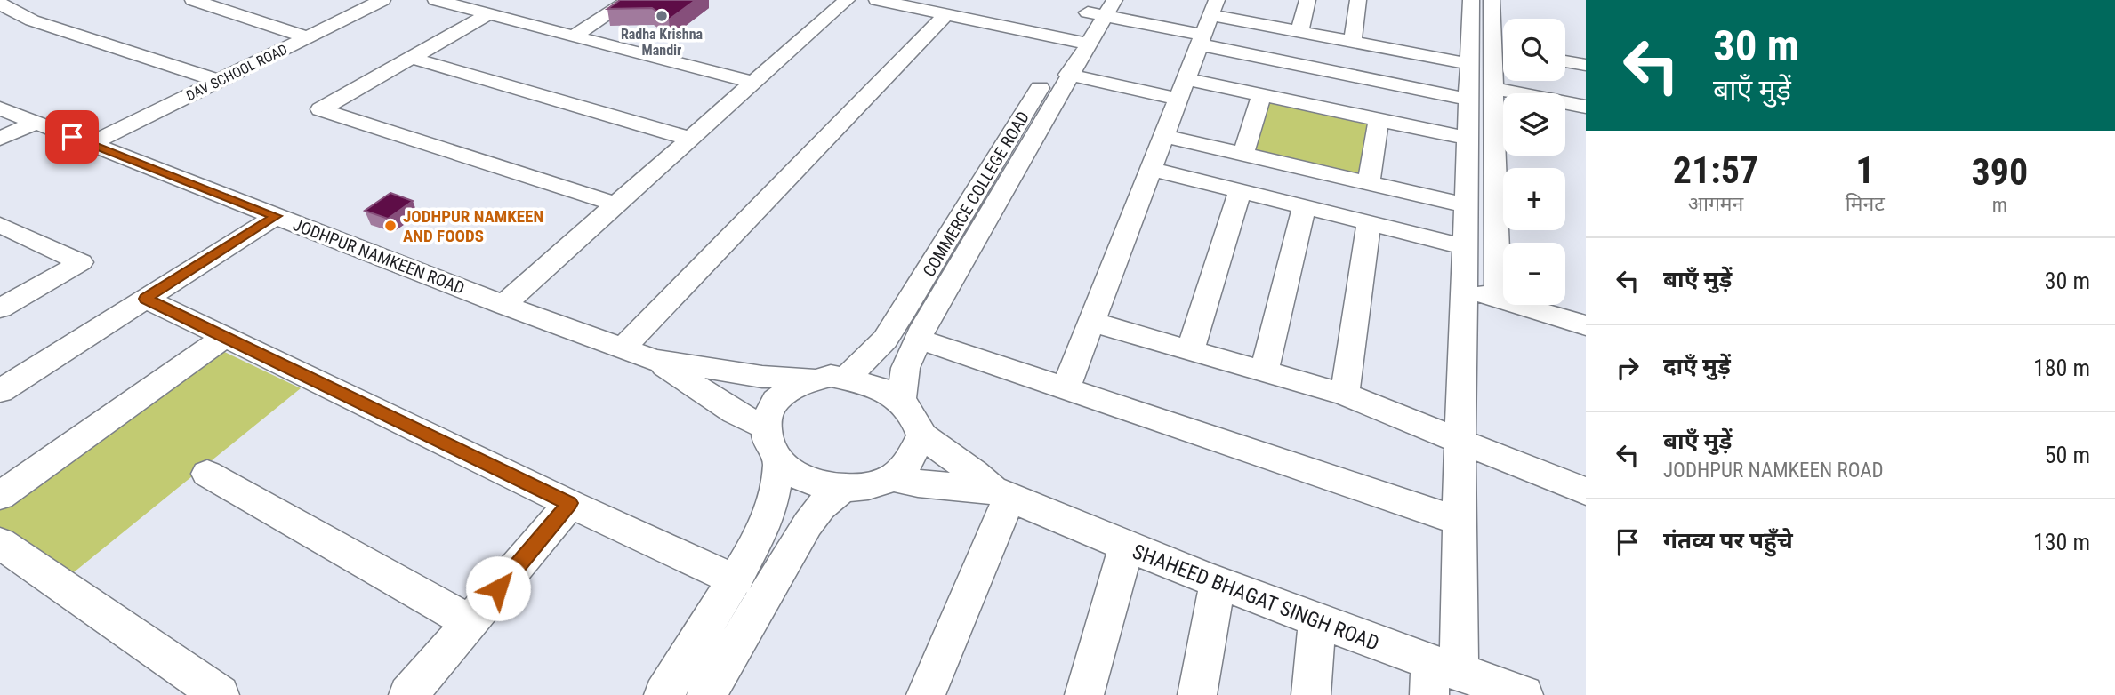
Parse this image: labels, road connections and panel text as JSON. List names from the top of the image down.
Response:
{
  "streets": {
    "street": [
      "DAV SCHOOL ROAD",
      "COMMERCE COLLEGE ROAD",
      "JODHPUR NAMKEEN ROAD",
      "SHAHEED BHAGAT SINGH ROAD"
    ]
  },
  "crossings": [
    ["DAV SCHOOL ROAD", "JODHPUR NAMKEEN ROAD"]
  ],
  "places": ["Radha Krishna Mandir", "JODHPUR NAMKEEN AND FOODS"],
  "page": {
    "turn": ["30 m", "बाएँ मुड़ें"],
    "map_buttons": ["+", "−"],
    "eta": [
      "21:57",
      "आगमन",
      "1",
      "मिनट",
      "390",
      "m"
    ],
    "list": [
      {
        "name": "बाएँ मुड़ें",
        "value": "30 m"
      },
      {
        "name": "दाएँ मुड़ें",
        "value": "180 m"
      },
      {
        "name": "बाएँ मुड़ें",
        "note": "JODHPUR NAMKEEN ROAD",
        "value": "50 m"
      },
      {
        "name": "गंतव्य पर पहुँचे",
        "value": "130 m"
      }
    ]
  }
}
